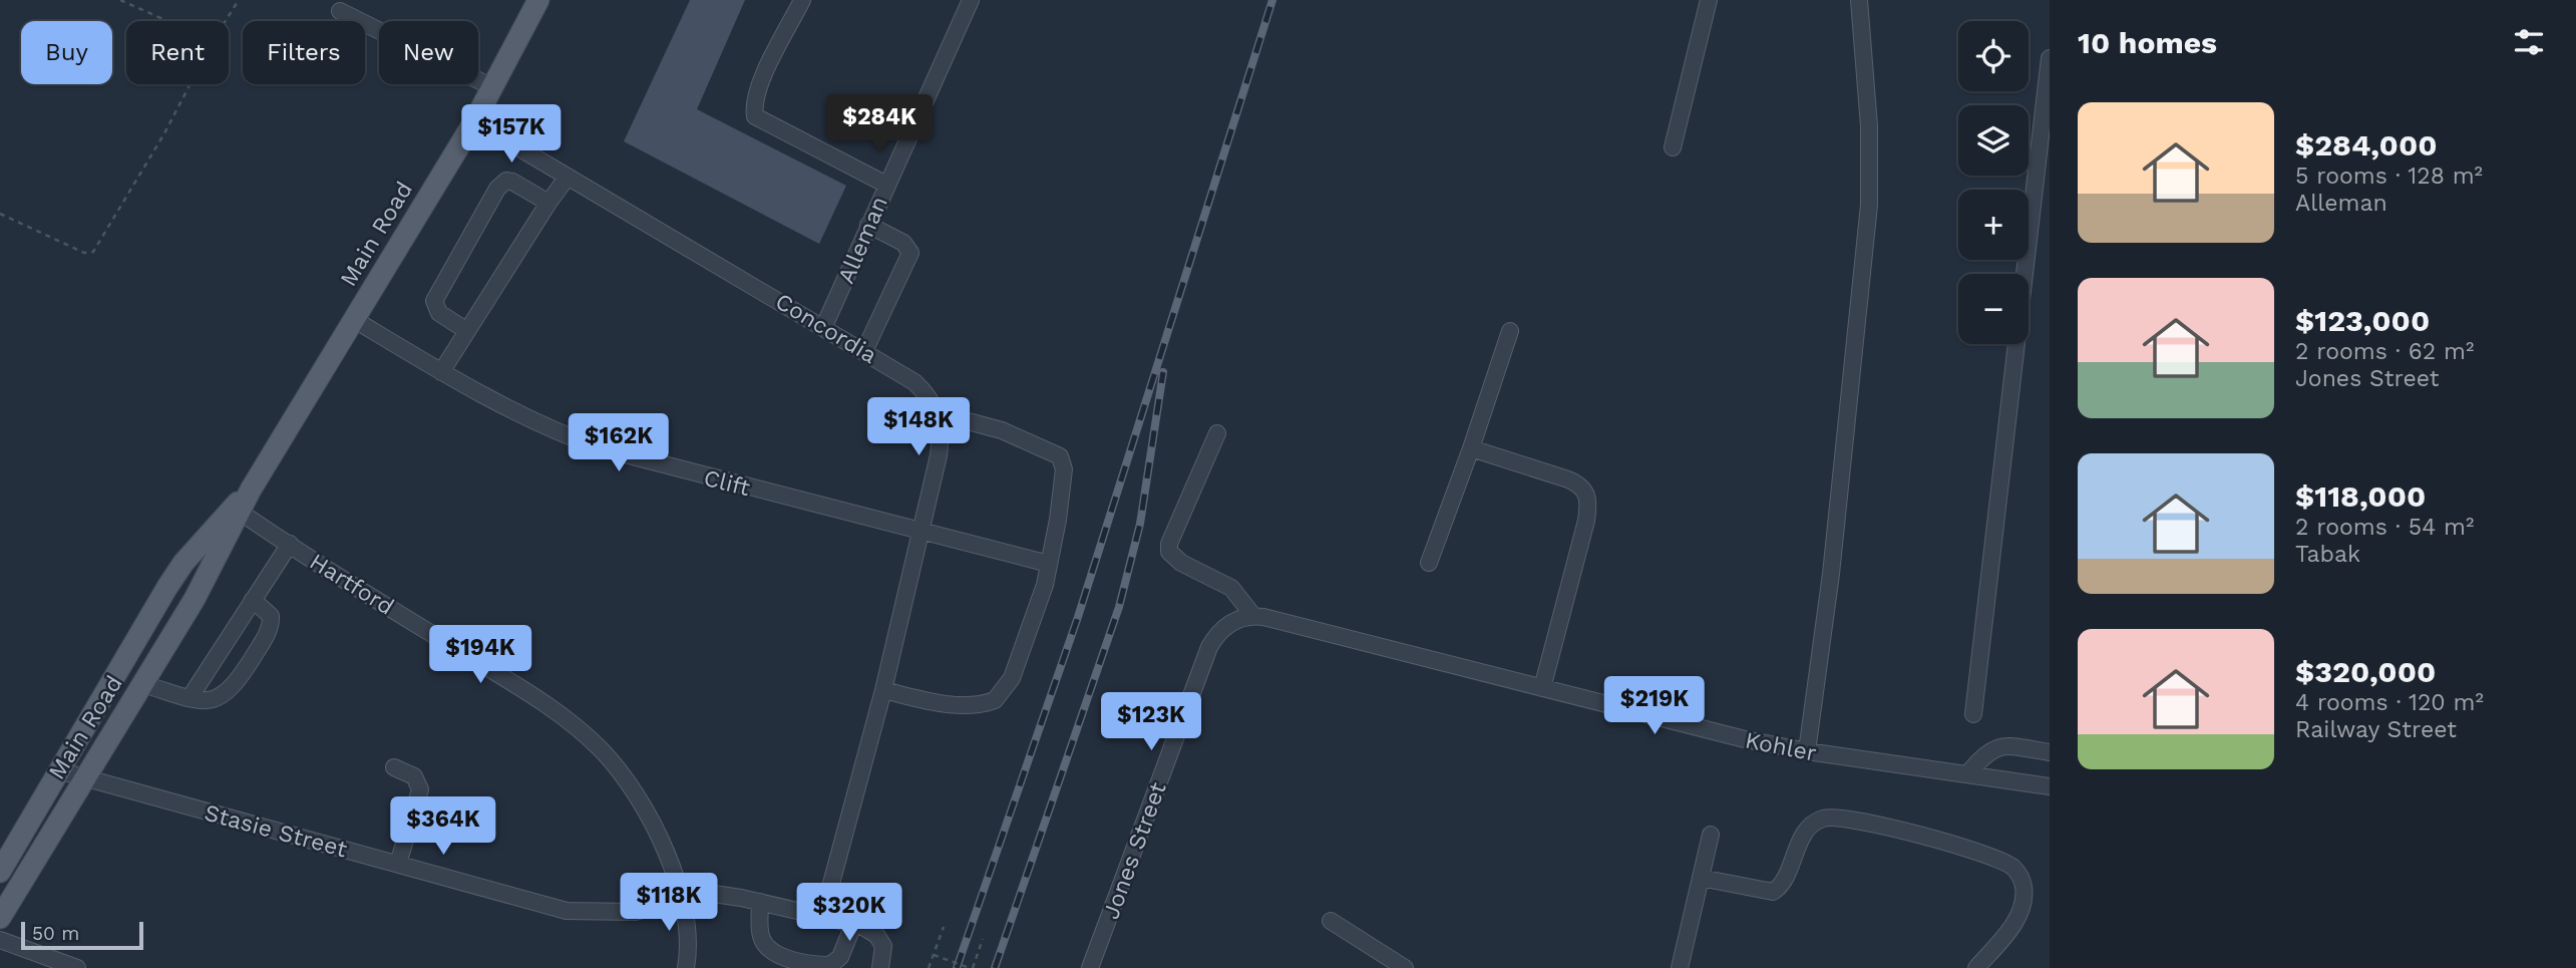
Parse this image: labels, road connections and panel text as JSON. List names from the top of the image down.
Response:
{
  "streets": {
    "main road": ["Main Road"],
    "street": [
      "Alleman",
      "Concordia",
      "Clift",
      "Hartford",
      "Kohler",
      "Stasie Street",
      "Jones Street"
    ]
  },
  "crossings": [
    ["Main Road", "Concordia"],
    ["Main Road", "Clift"],
    ["Main Road", "Hartford"],
    ["Main Road", "Stasie Street"],
    ["Alleman", "Concordia"],
    ["Hartford", "Stasie Street"],
    ["Kohler", "Jones Street"]
  ],
  "scale_bar": "50 m",
  "page": {
    "heading": "10 homes",
    "map_buttons": ["+", "−"],
    "chip": [
      "Buy",
      "Rent",
      "Filters",
      "New"
    ],
    "list": [
      {
        "name": "$284,000",
        "note": "5 rooms · 128 m² · Alleman"
      },
      {
        "name": "$123,000",
        "note": "2 rooms · 62 m² · Jones Street"
      },
      {
        "name": "$118,000",
        "note": "2 rooms · 54 m² · Tabak"
      },
      {
        "name": "$320,000",
        "note": "4 rooms · 120 m² · Railway Street"
      }
    ],
    "price": [
      "$284K",
      "$157K",
      "$148K",
      "$162K",
      "$194K",
      "$219K",
      "$123K",
      "$364K",
      "$118K",
      "$320K"
    ],
    "scale": "50 m"
  }
}
